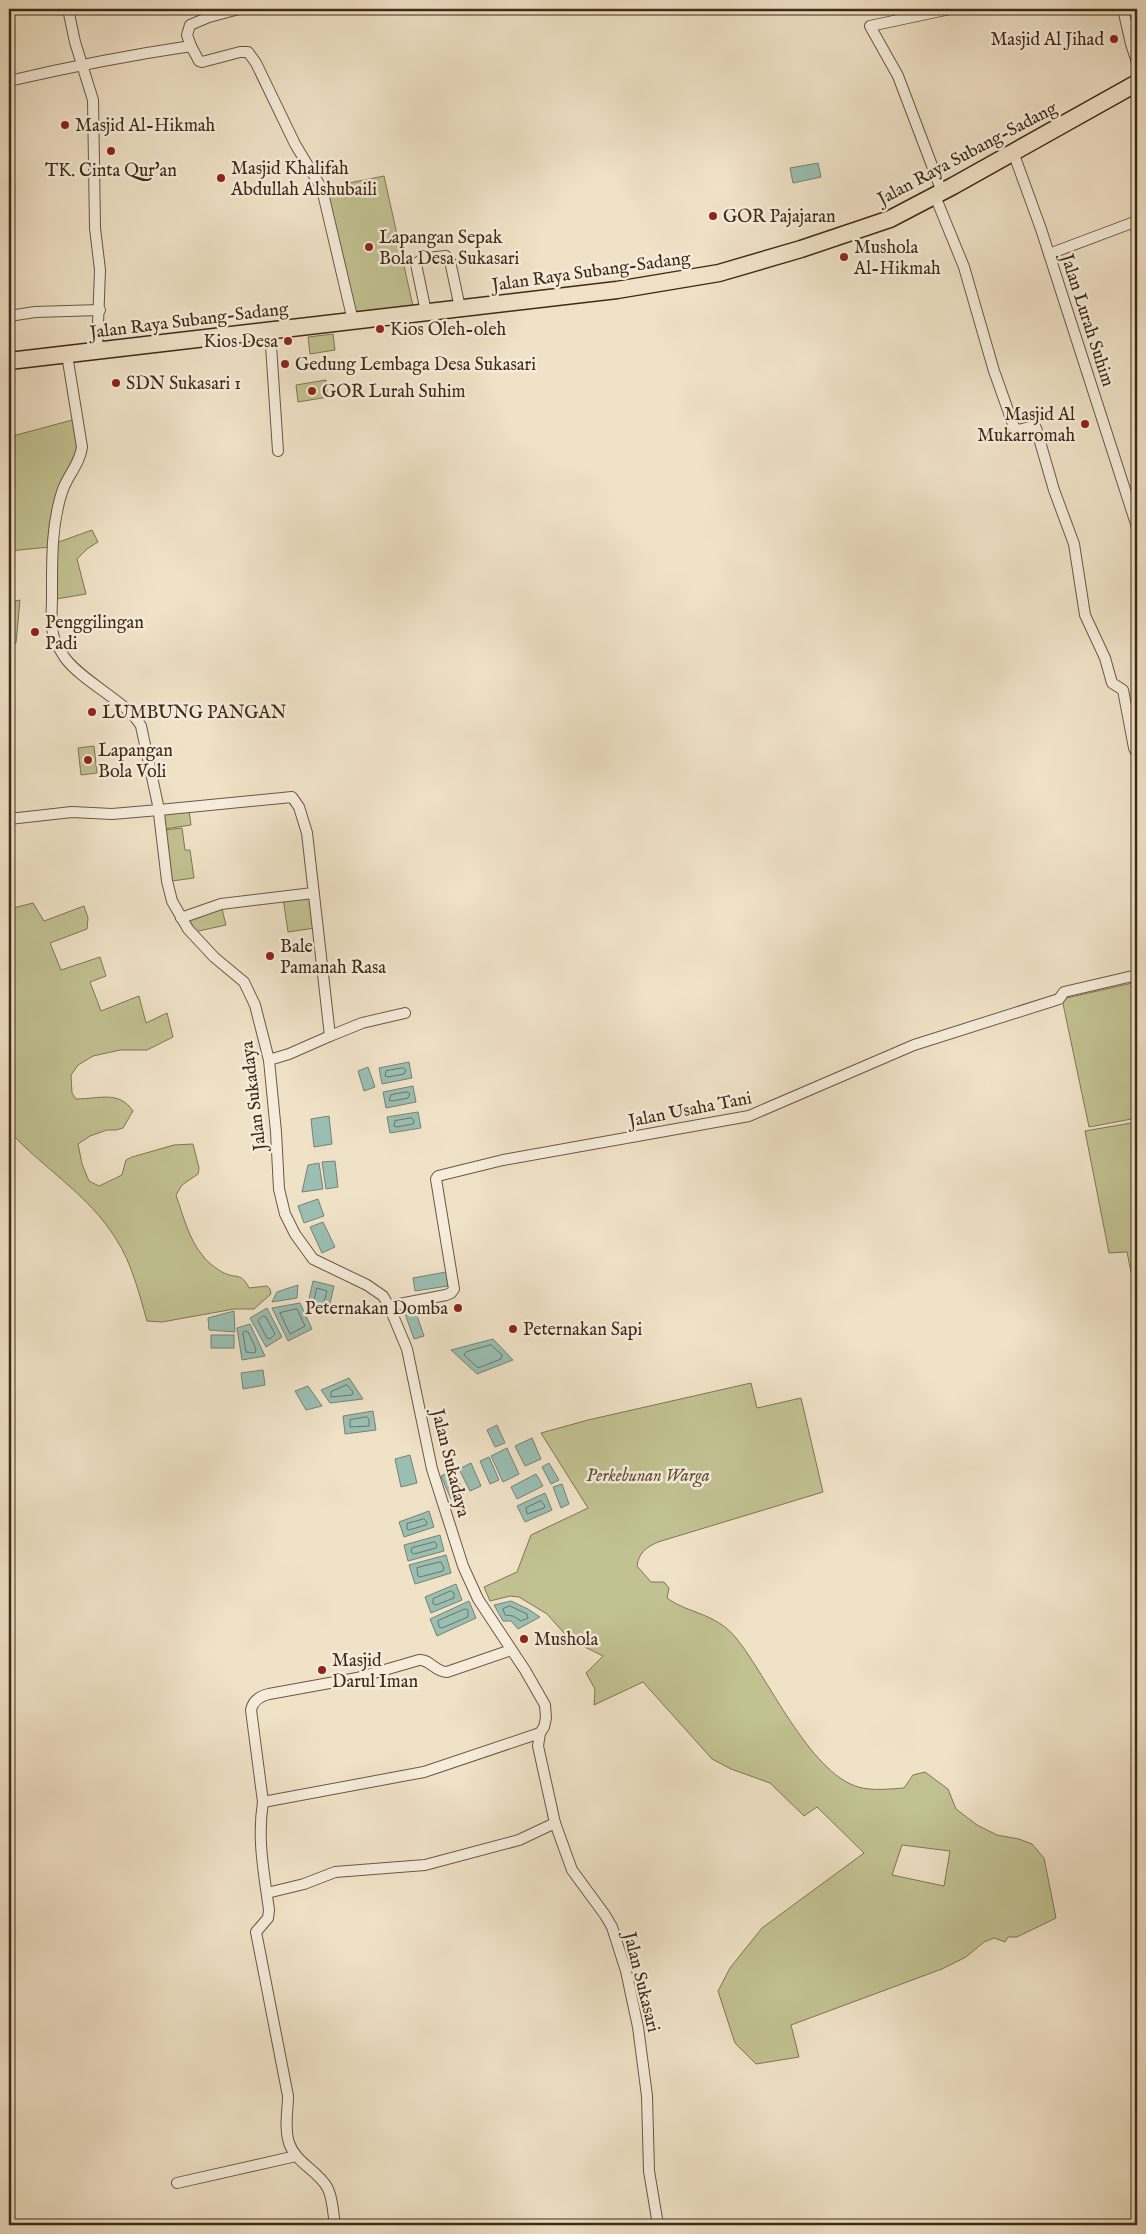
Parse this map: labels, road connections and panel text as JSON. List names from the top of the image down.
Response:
{
  "streets": {
    "main road": ["Jalan Raya Subang-Sadang"],
    "street": [
      "Jalan Lurah Suhim",
      "Jalan Sukadaya",
      "Jalan Usaha Tani",
      "Jalan Sukasari"
    ]
  },
  "crossings": [
    ["Jalan Raya Subang-Sadang", "Jalan Lurah Suhim"],
    ["Jalan Raya Subang-Sadang", "Jalan Sukadaya"],
    ["Jalan Sukadaya", "Jalan Usaha Tani"],
    ["Jalan Sukadaya", "Jalan Sukasari"]
  ],
  "parks": ["Perkebunan Warga"],
  "places": [
    "Masjid Al Jihad",
    "Masjid Al-Hikmah",
    "TK. Cinta Qur'an",
    "Masjid Khalifah Abdullah Alshubaili",
    "GOR Pajajaran",
    "Lapangan Sepak Bola Desa Sukasari",
    "Mushola Al-Hikmah",
    "Kios Oleh-oleh",
    "Kios Desa",
    "Gedung Lembaga Desa Sukasari",
    "SDN Sukasari 1",
    "GOR Lurah Suhim",
    "Masjid Al Mukarromah",
    "Penggilingan Padi",
    "LUMBUNG PANGAN",
    "Lapangan Bola Voli",
    "Bale Pamanah Rasa",
    "Peternakan Domba",
    "Peternakan Sapi",
    "Mushola",
    "Masjid Darul Iman"
  ]
}
